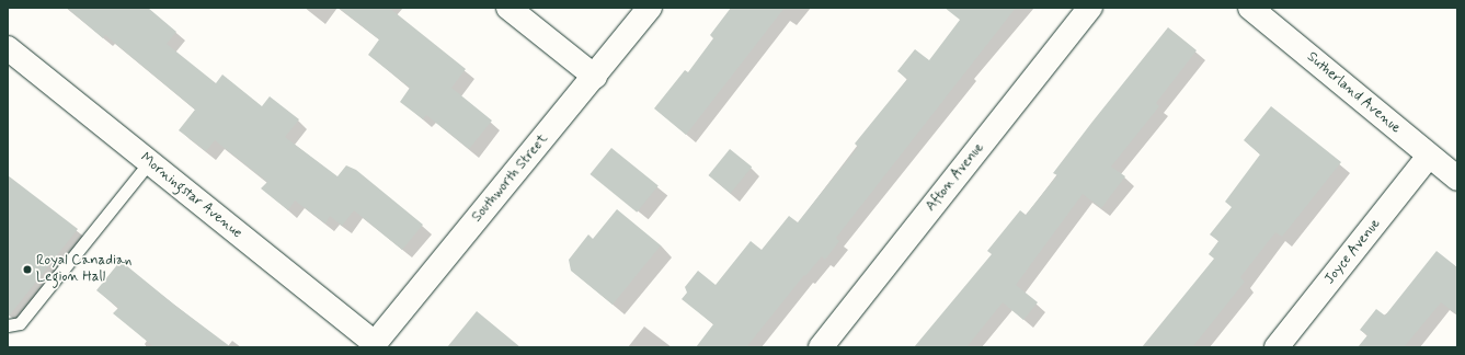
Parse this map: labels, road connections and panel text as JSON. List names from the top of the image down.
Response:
{
  "streets": {
    "street": [
      "Sutherland Avenue",
      "Afton Avenue",
      "Southworth Street",
      "Morningstar Avenue",
      "Joyce Avenue"
    ]
  },
  "crossings": [
    ["Sutherland Avenue", "Joyce Avenue"],
    ["Southworth Street", "Morningstar Avenue"]
  ],
  "places": ["Royal Canadian Legion Hall"]
}
